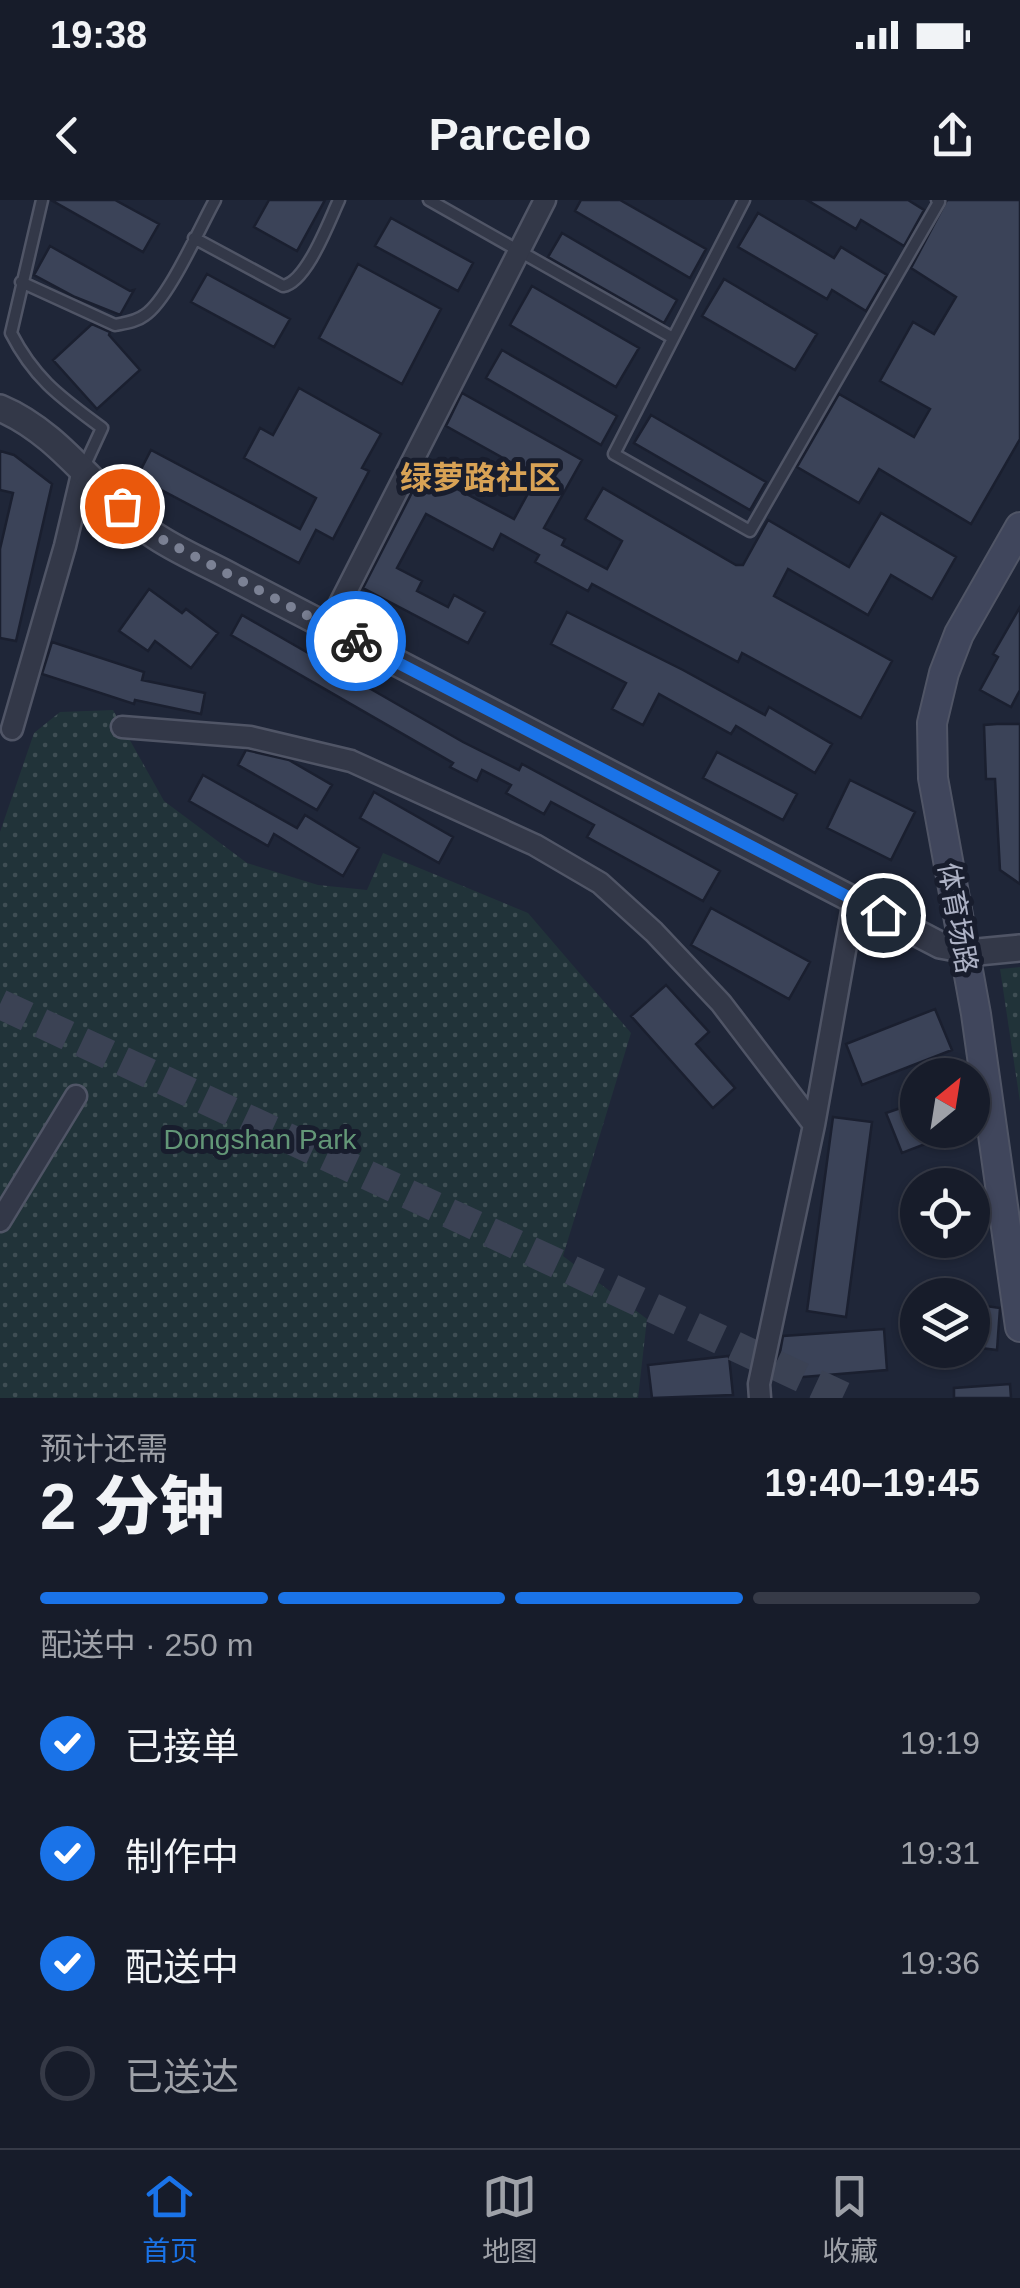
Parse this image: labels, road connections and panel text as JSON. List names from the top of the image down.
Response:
{
  "streets": {
    "main road": ["体育场路"]
  },
  "districts": ["绿萝路社区"],
  "parks": ["Dongshan Park"],
  "north": "top right",
  "page": {
    "status": "19:38",
    "header": "Parcelo",
    "heading": ["2 分钟", "预计还需", "19:40–19:45"],
    "bar": "配送中 · 250 m",
    "list": [
      ["已接单", "19:19"],
      ["制作中", "19:31"],
      ["配送中", "19:36"],
      "已送达"
    ],
    "tabs": ["首页", "地图", "收藏"]
  }
}
